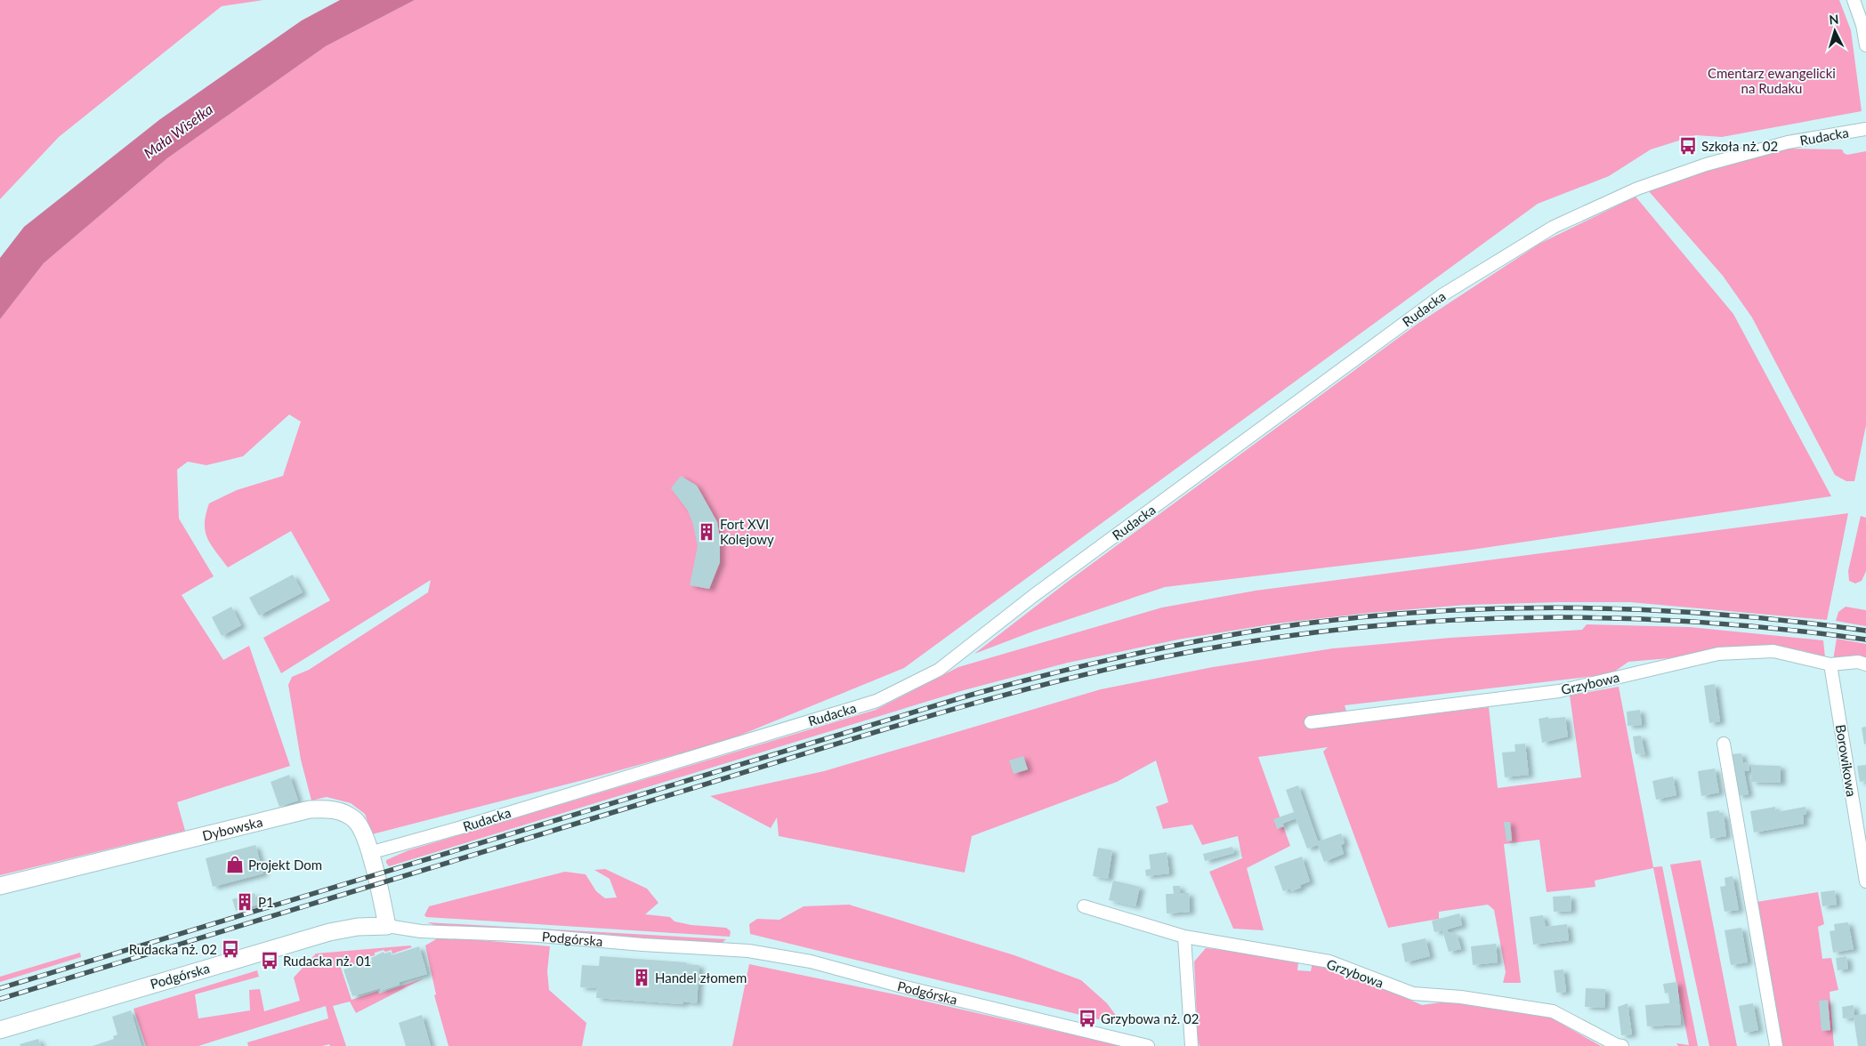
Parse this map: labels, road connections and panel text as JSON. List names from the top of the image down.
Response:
{
  "streets": {
    "street": [
      "Rudacka",
      "Grzybowa",
      "Borowikowa",
      "Dybowska",
      "Podgórska"
    ]
  },
  "crossings": [
    ["Rudacka", "Dybowska"],
    ["Grzybowa", "Borowikowa"],
    ["Dybowska", "Podgórska"]
  ],
  "water": ["Mała Wisełka"],
  "parks": ["Cmentarz ewangelicki na Rudaku"],
  "places": {
    "bus stop": [
      "Szkoła nż. 02",
      "Rudacka nż. 02",
      "Rudacka nż. 01",
      "Grzybowa nż. 02"
    ],
    "building": ["Fort XVI Kolejowy", "P1", "Handel złomem"],
    "shop": ["Projekt Dom"]
  },
  "north": "top"
}
